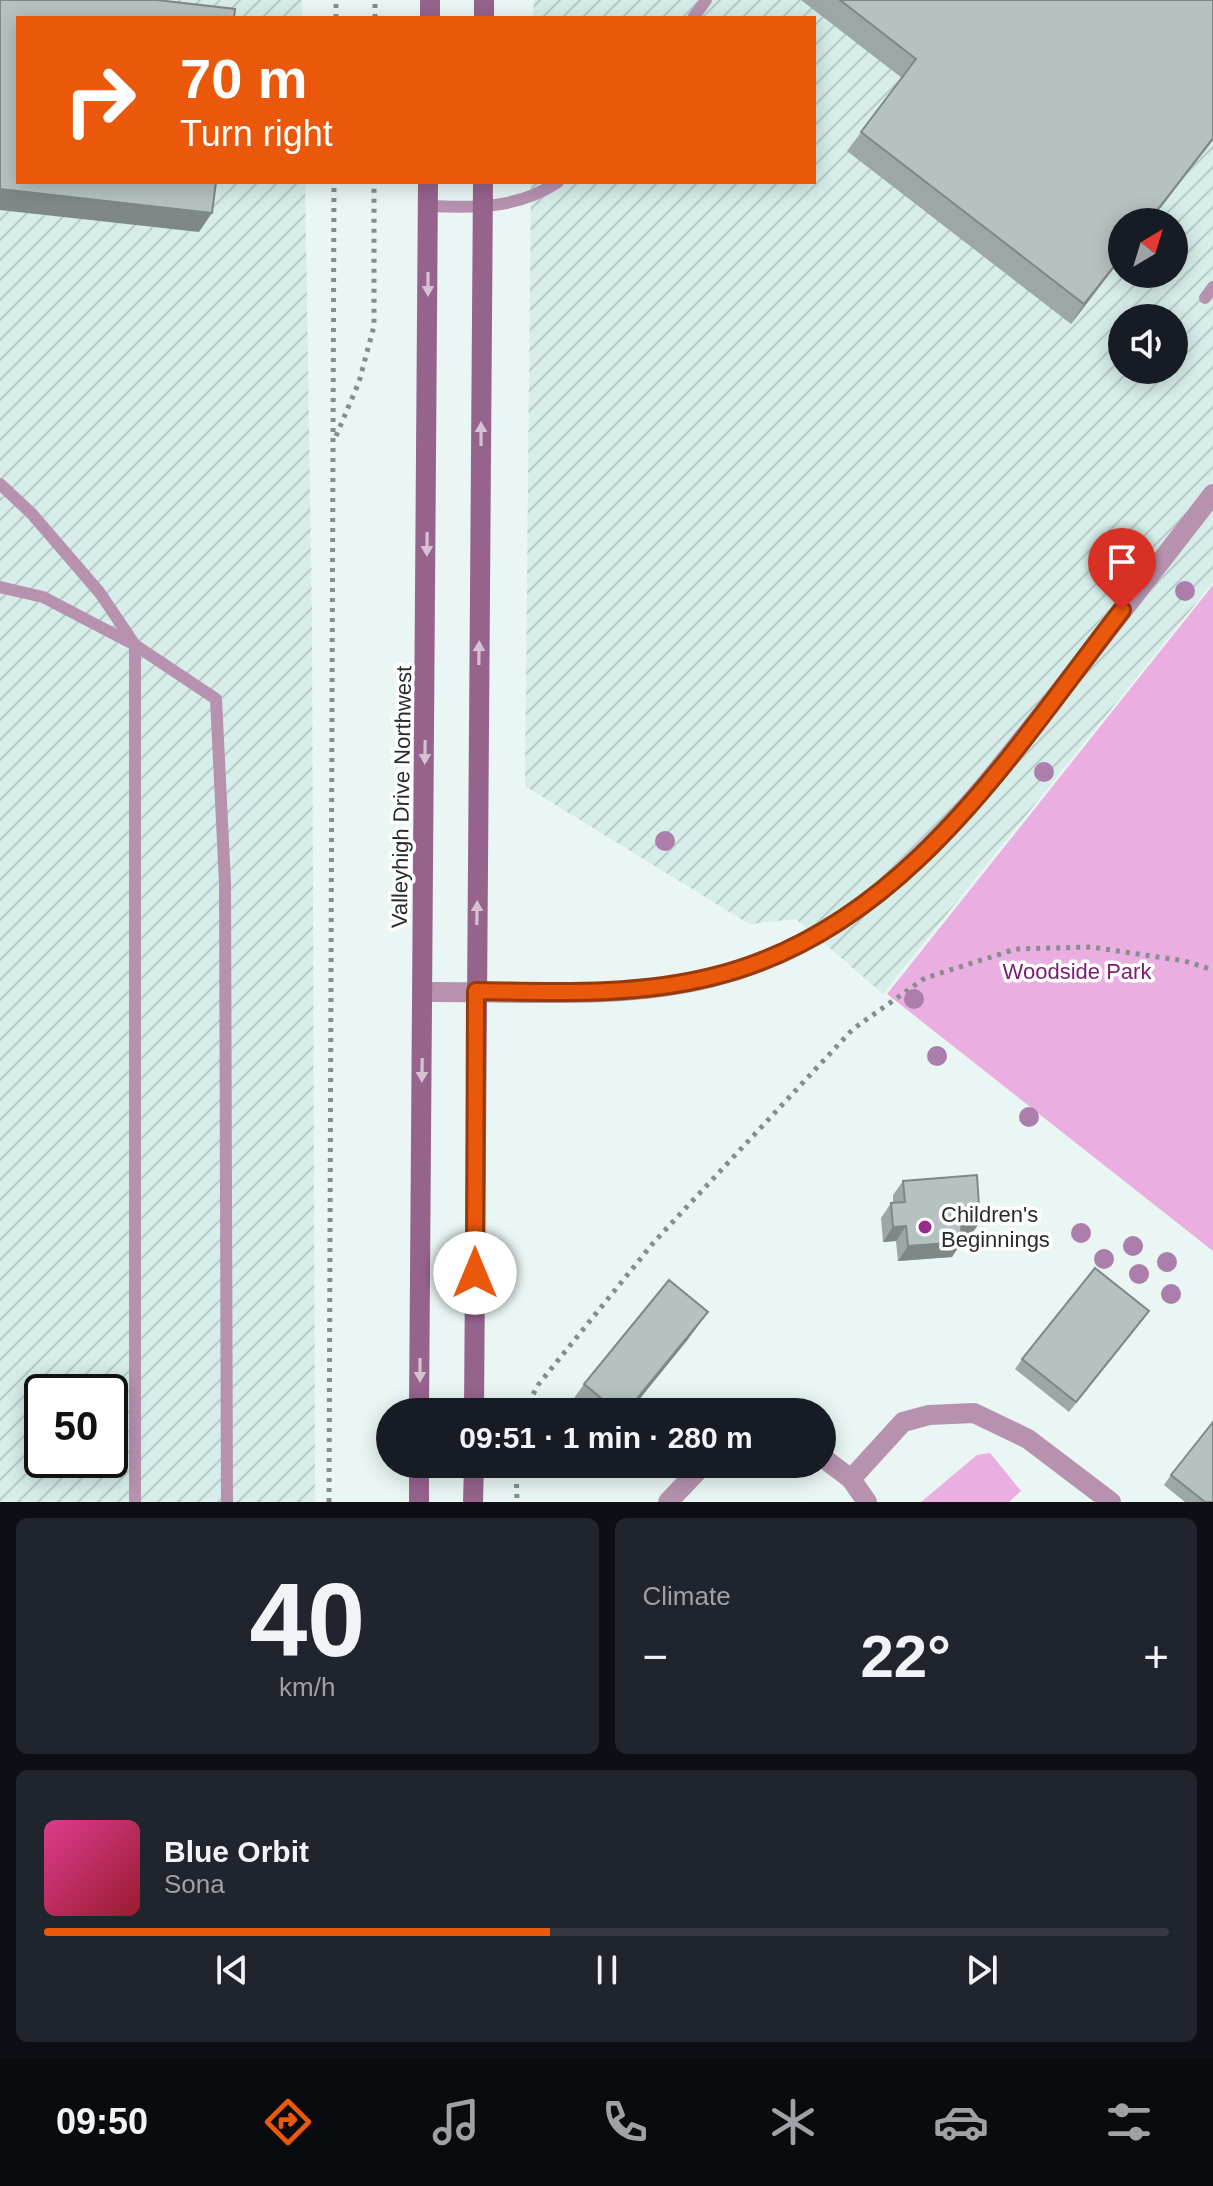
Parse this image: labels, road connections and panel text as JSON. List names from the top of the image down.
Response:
{
  "streets": {
    "main road": ["Valleyhigh Drive Northwest"]
  },
  "parks": ["Woodside Park"],
  "places": ["Children's Beginnings"],
  "north": "top right",
  "page": {
    "turn": ["70 m", "Turn right"],
    "limit": "50",
    "trip": "09:51 · 1 min · 280 m",
    "tile": [
      ["40", "km/h"],
      "Climate"
    ],
    "heat": ["−", "22°", "+"],
    "song": ["Blue Orbit", "Sona"],
    "tabs": "09:50"
  }
}
